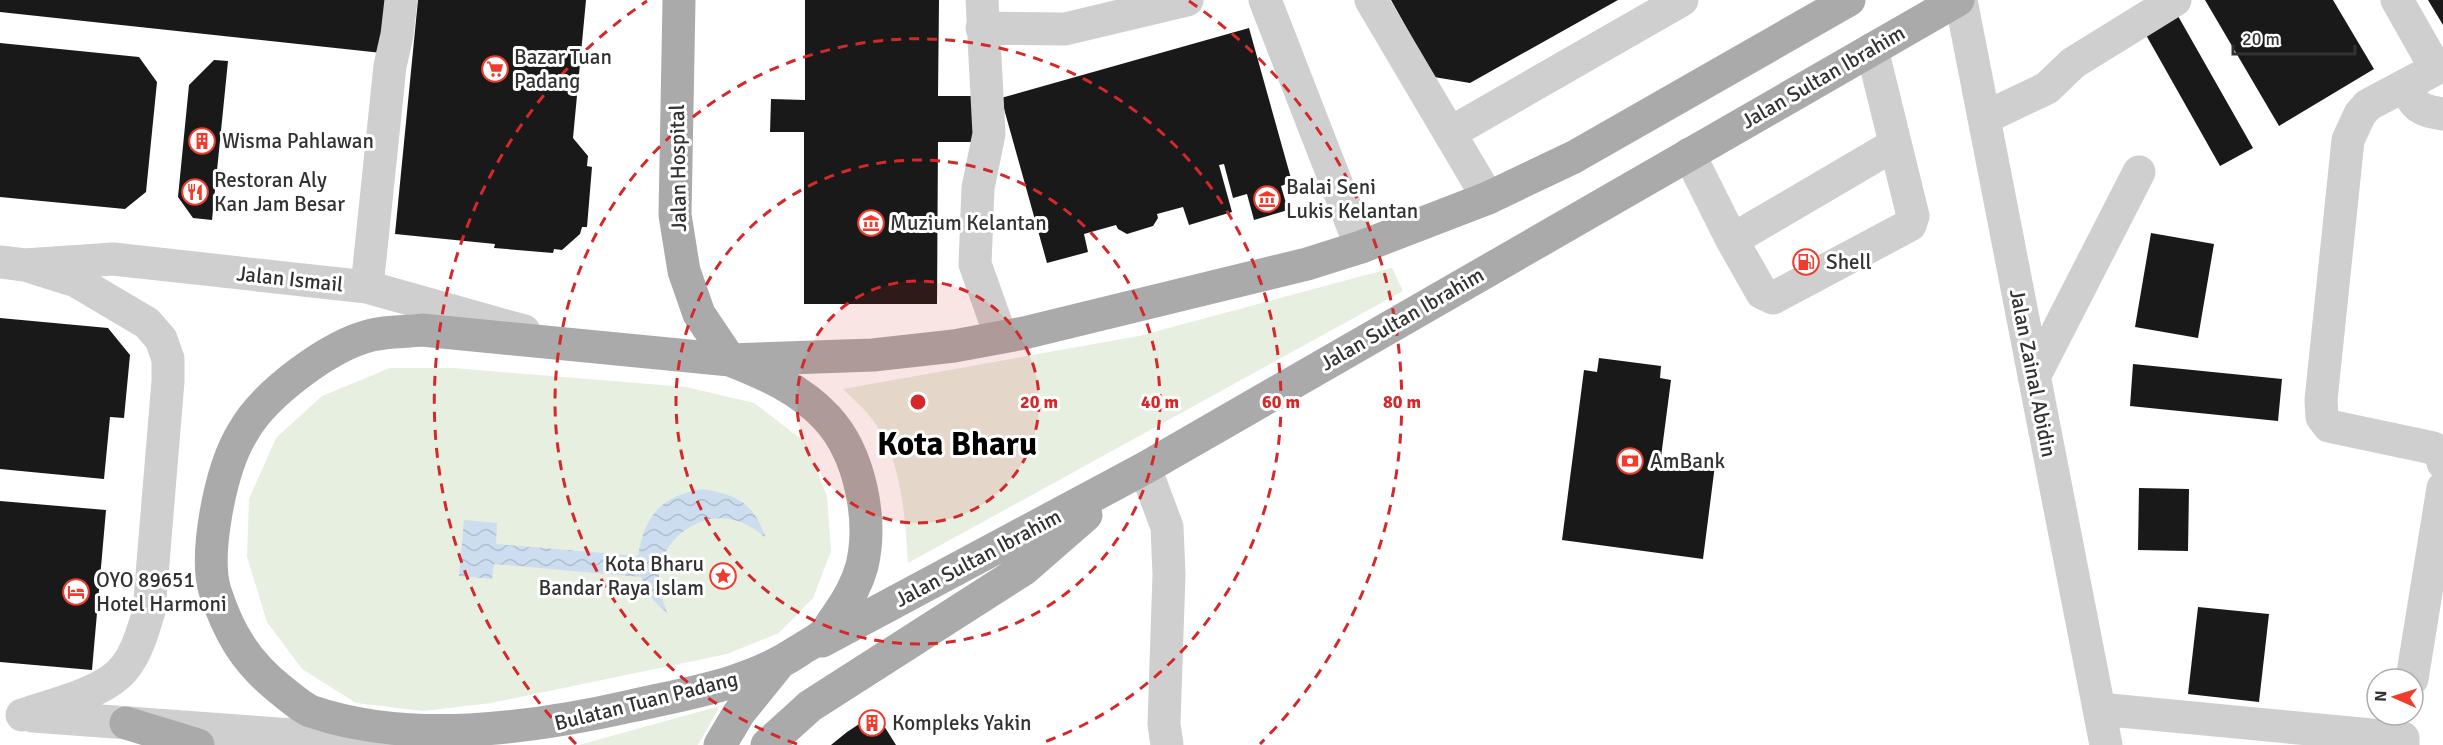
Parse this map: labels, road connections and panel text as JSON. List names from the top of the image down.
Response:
{
  "streets": {
    "main road": ["Jalan Sultan Ibrahim", "Jalan Hospital", "Bulatan Tuan Padang"],
    "street": ["Jalan Ismail", "Jalan Zainal Abidin"]
  },
  "crossings": [
    ["Jalan Sultan Ibrahim", "Jalan Zainal Abidin"],
    ["Jalan Sultan Ibrahim", "Bulatan Tuan Padang"],
    ["Jalan Hospital", "Bulatan Tuan Padang"],
    ["Jalan Ismail", "Bulatan Tuan Padang"]
  ],
  "districts": ["Kota Bharu"],
  "places": {
    "supermarket": ["Bazar Tuan Padang"],
    "building": ["Wisma Pahlawan", "Kompleks Yakin"],
    "restaurant": ["Restoran Aly Kan Jam Besar"],
    "museum": ["Balai Seni Lukis Kelantan", "Muzium Kelantan"],
    "fuel station": ["Shell"],
    "bank": ["AmBank"],
    "place": ["Kota Bharu Bandar Raya Islam"],
    "hotel": ["OYO 89651 Hotel Harmoni"]
  },
  "scale_bar": "20 m",
  "north": "left",
  "rings": [
    "20 m",
    "40 m",
    "60 m",
    "80 m"
  ]
}
